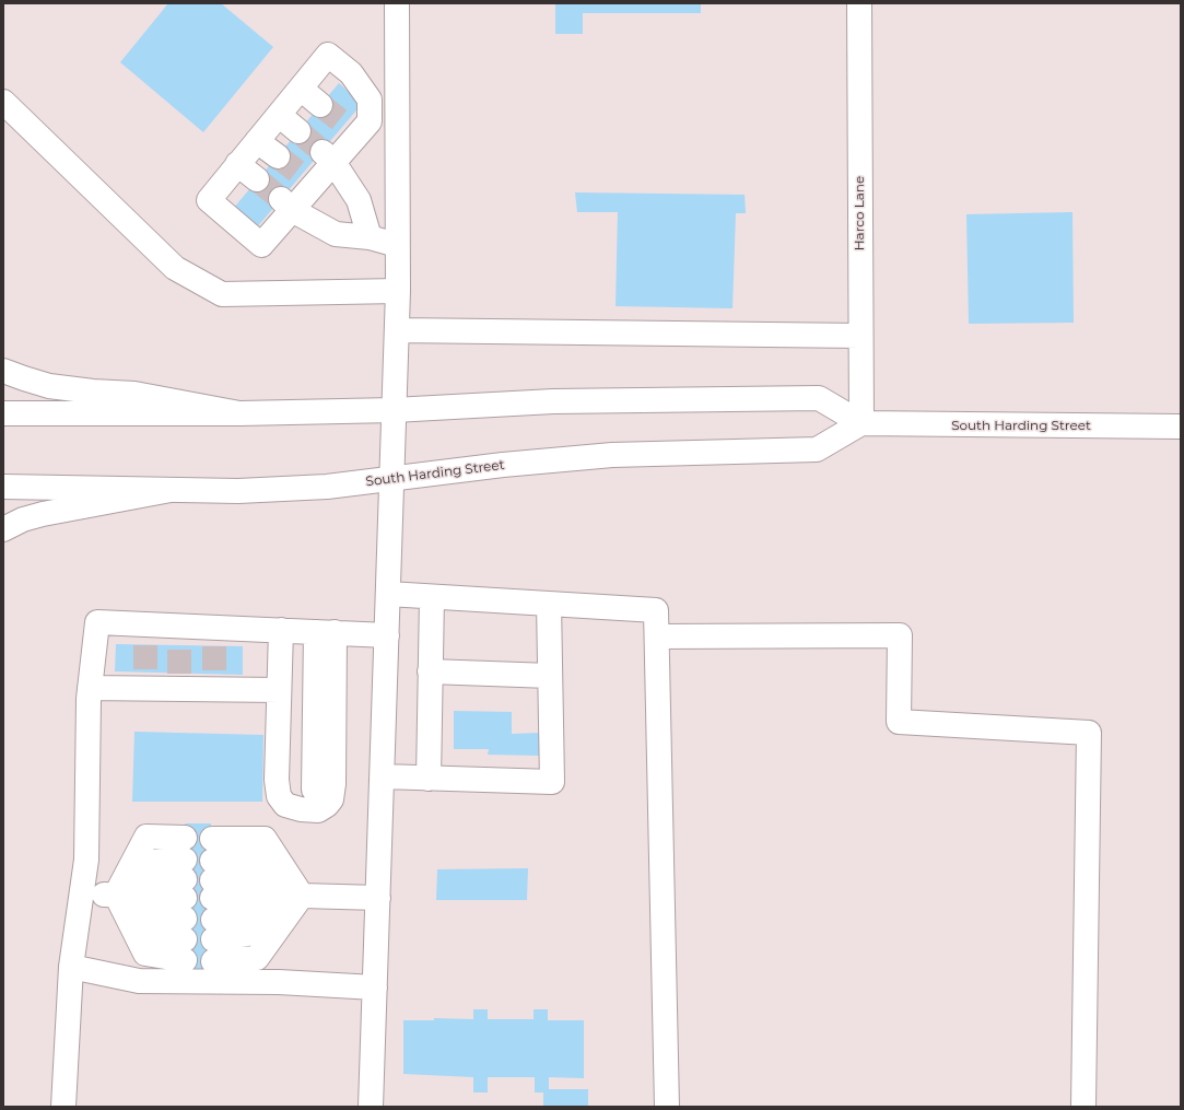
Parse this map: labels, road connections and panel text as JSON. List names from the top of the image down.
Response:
{
  "streets": {
    "main road": ["Harco Lane", "South Harding Street"]
  },
  "crossings": [
    ["Harco Lane", "South Harding Street"]
  ]
}
